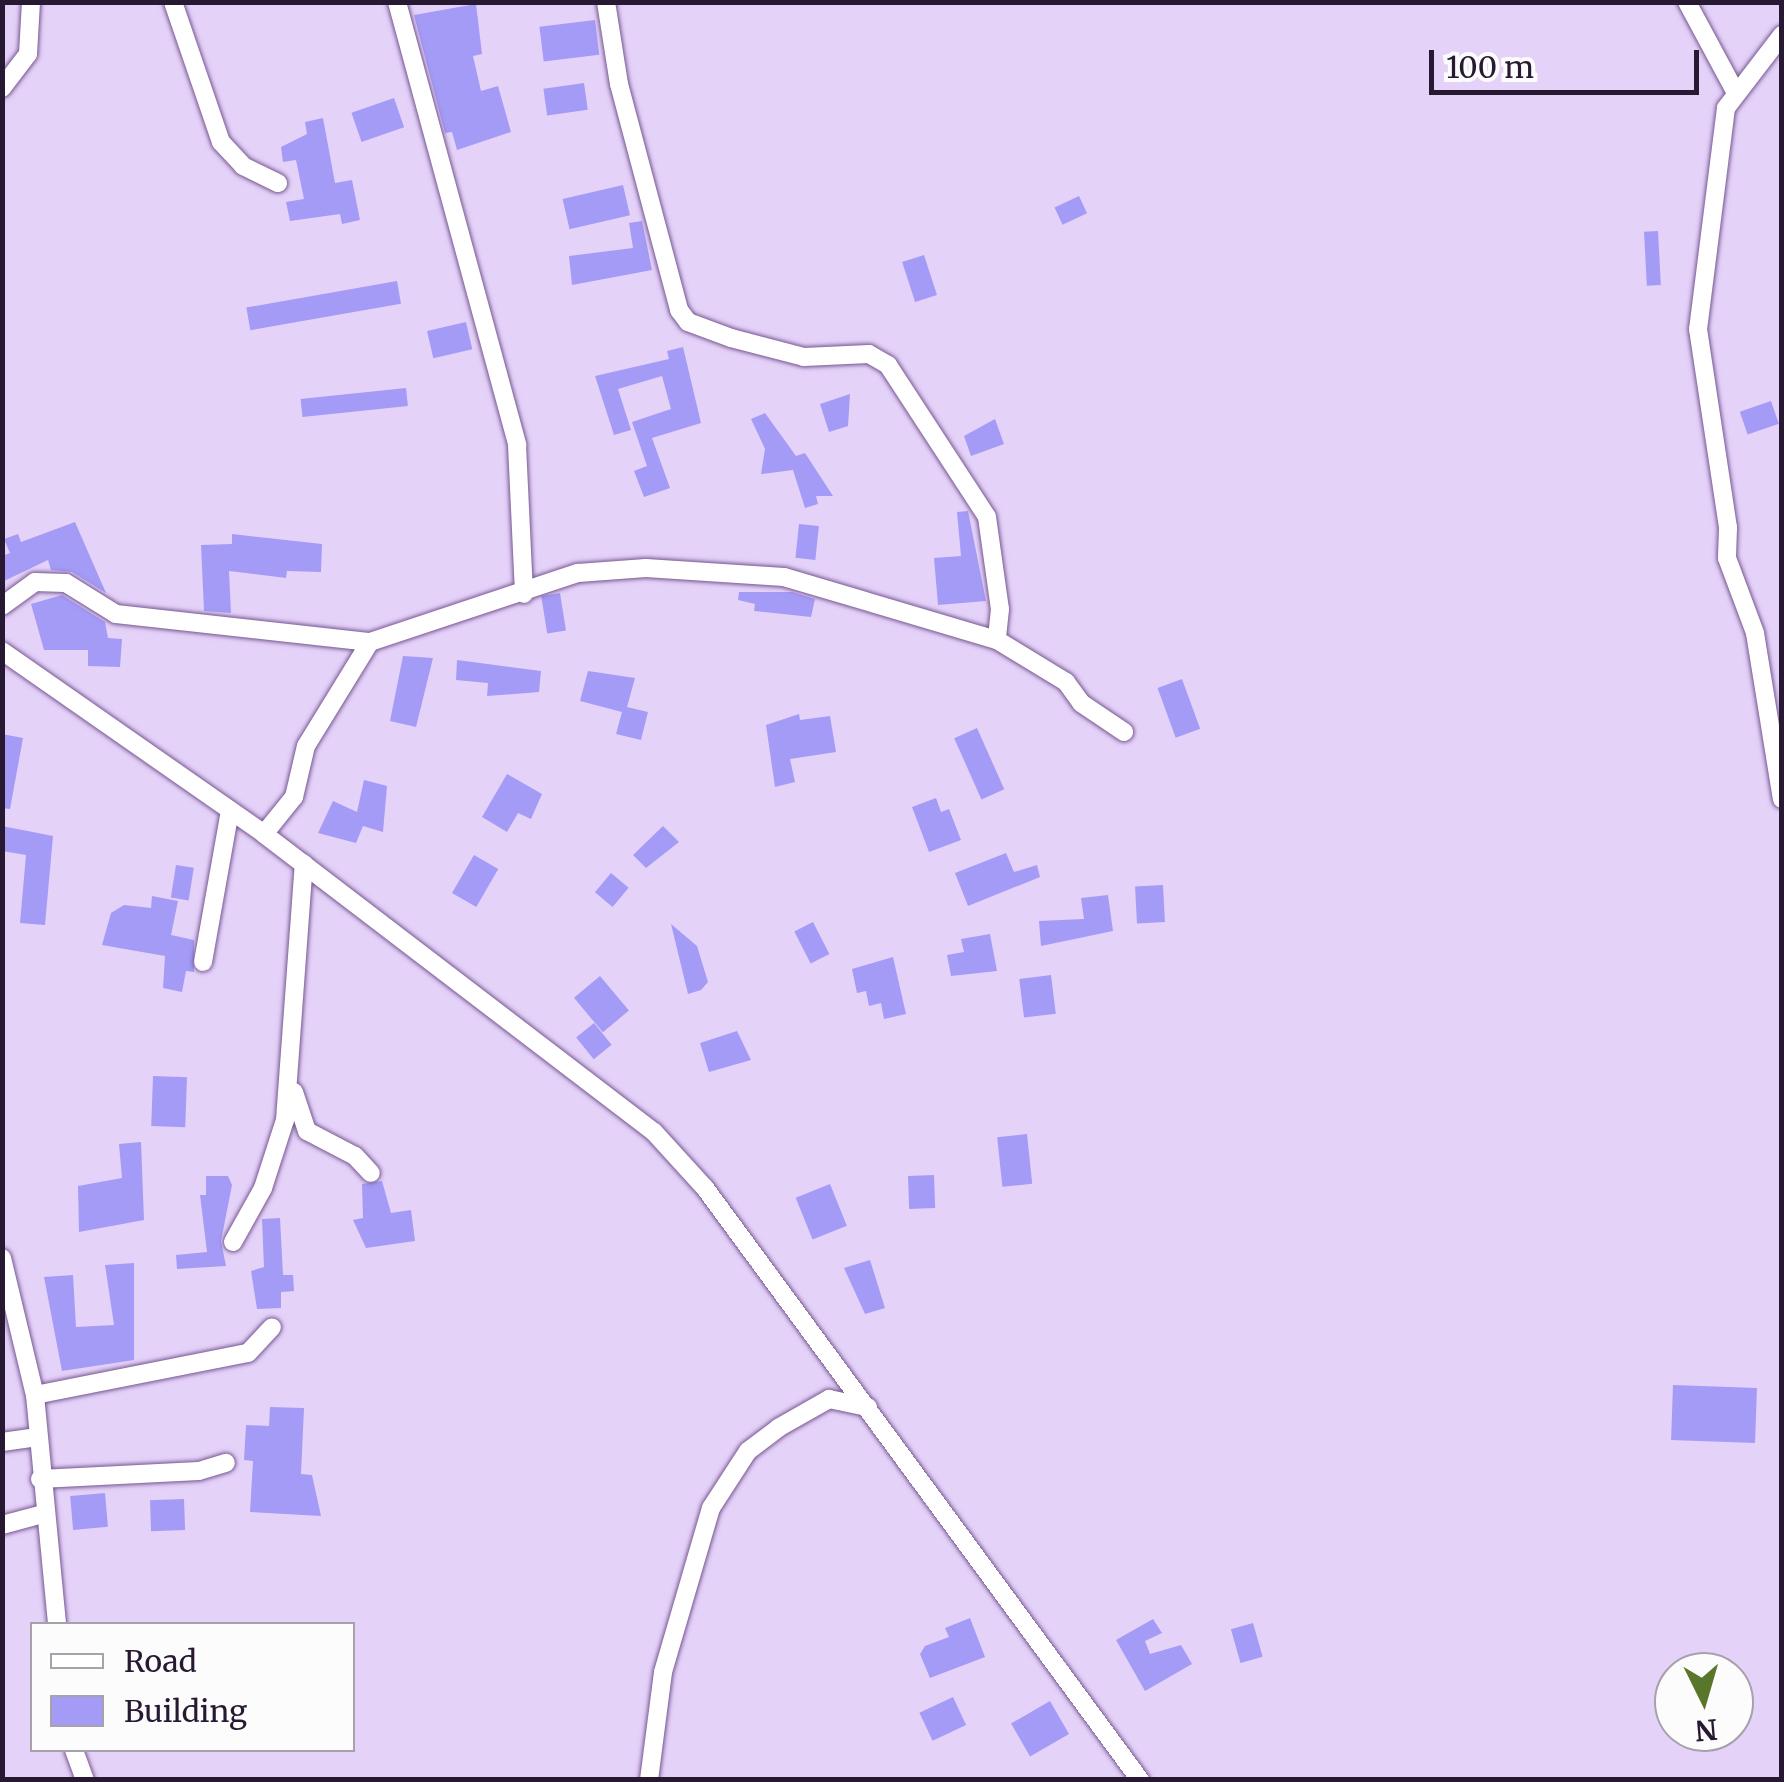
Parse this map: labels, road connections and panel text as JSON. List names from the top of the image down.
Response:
{
  "legend": ["Road", "Building"],
  "scale_bar": "100 m",
  "north": "bottom"
}
